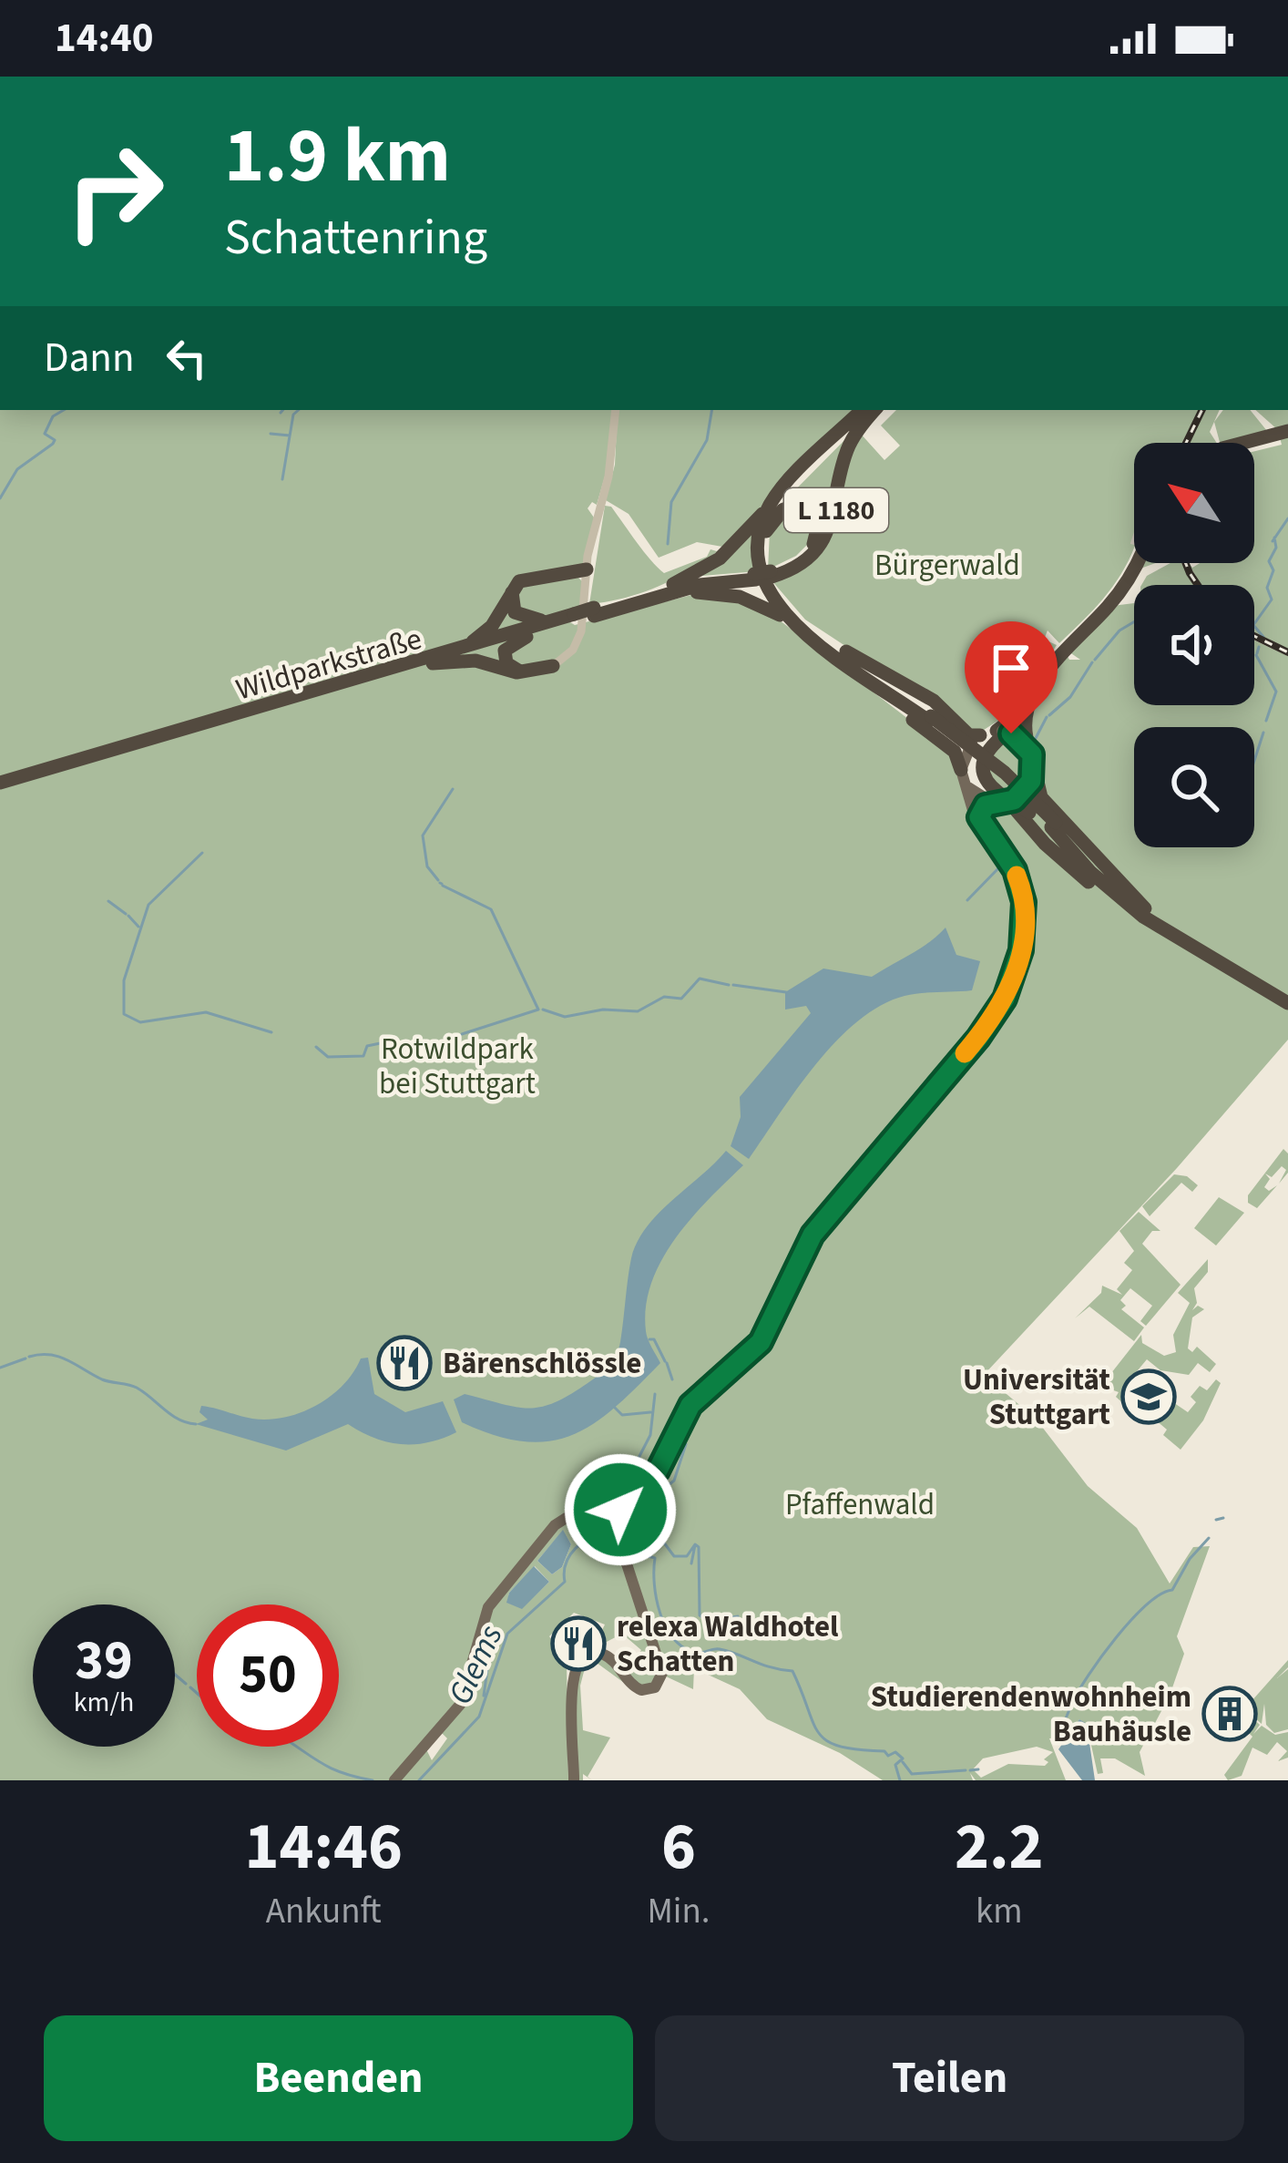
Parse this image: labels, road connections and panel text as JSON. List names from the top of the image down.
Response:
{
  "streets": {
    "highway": ["L 1180", "Wildparkstraße"]
  },
  "crossings": [
    ["L 1180", "Wildparkstraße"]
  ],
  "water": ["Glems"],
  "parks": ["Bürgerwald", "Rotwildpark bei Stuttgart", "Pfaffenwald"],
  "places": {
    "restaurant": ["Bärenschlössle", "relexa Waldhotel Schatten"],
    "school or university": ["Universität Stuttgart"],
    "building": ["Studierendenwohnheim Bauhäusle"]
  },
  "north": "top left",
  "page": {
    "status": "14:40",
    "turn": ["1.9 km", "Schattenring"],
    "then": "Dann",
    "speed": "39 km/h",
    "limit": "50",
    "eta": [
      "14:46",
      "Ankunft",
      "6",
      "Min.",
      "2.2",
      "km"
    ],
    "buttons": ["Beenden", "Teilen"]
  }
}
